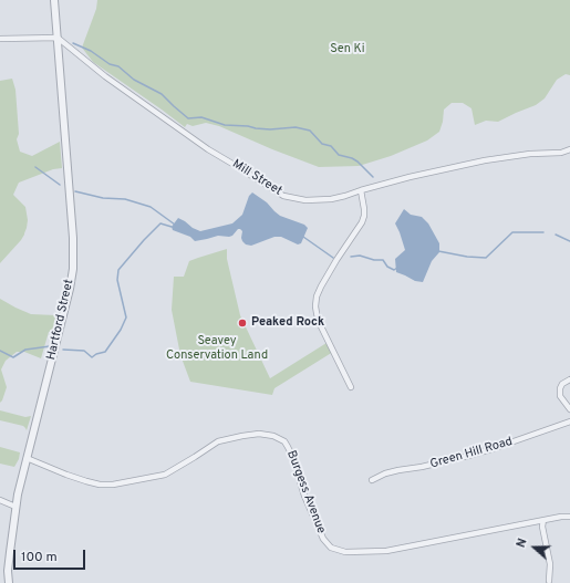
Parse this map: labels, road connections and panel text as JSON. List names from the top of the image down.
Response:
{
  "streets": {
    "street": [
      "Mill Street",
      "Hartford Street",
      "Green Hill Road",
      "Burgess Avenue"
    ]
  },
  "crossings": [
    ["Mill Street", "Hartford Street"],
    ["Hartford Street", "Burgess Avenue"]
  ],
  "parks": ["Sen Ki", "Seavey Conservation Land"],
  "places": ["Peaked Rock"],
  "scale_bar": "100 m",
  "north": "left"
}
